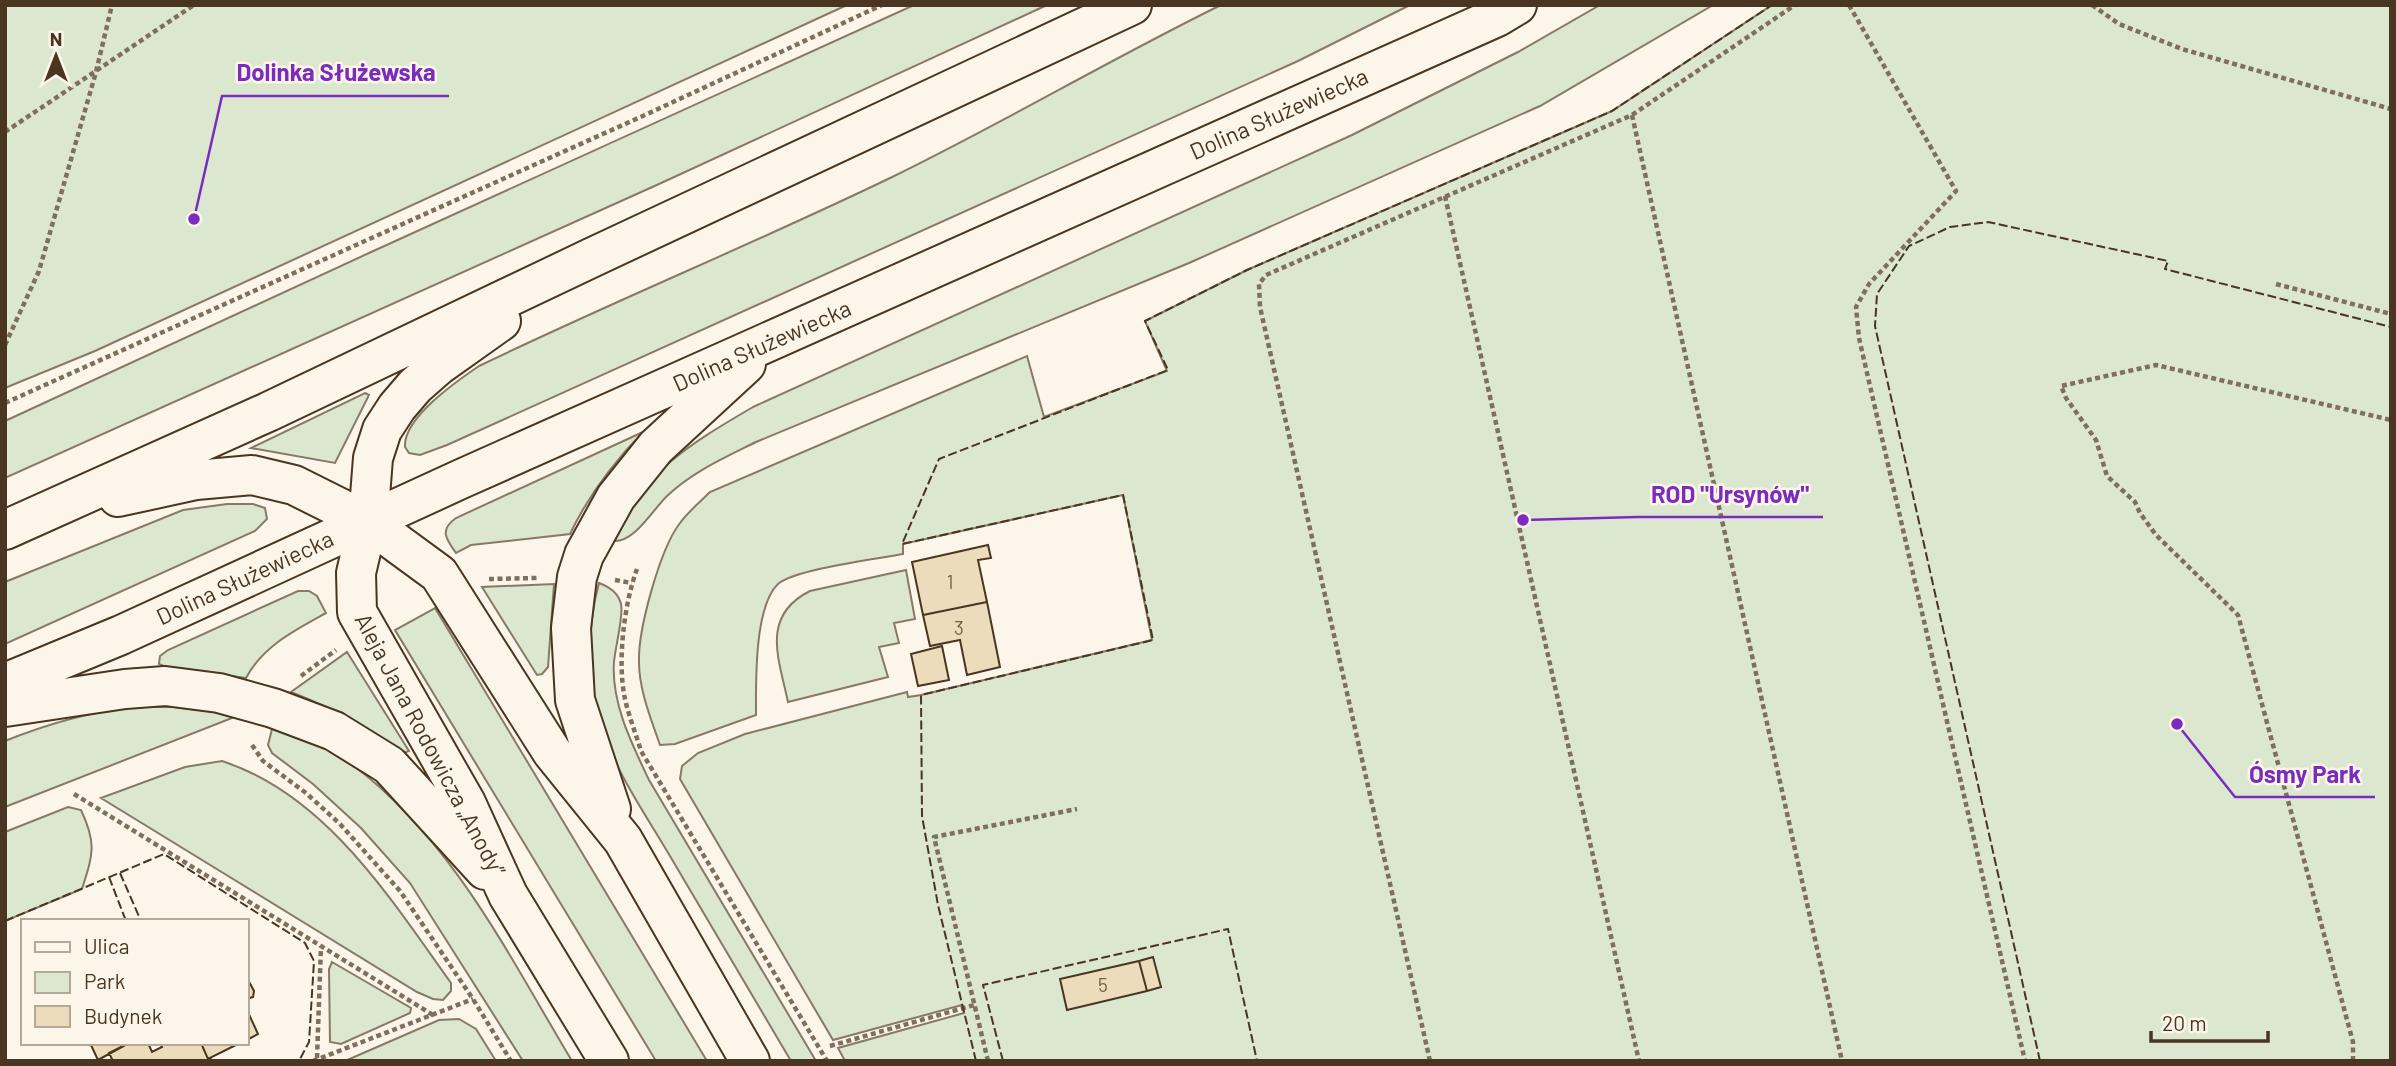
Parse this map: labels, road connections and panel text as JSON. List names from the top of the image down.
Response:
{
  "streets": {
    "main road": ["Dolina Służewiecka", "Aleja Jana Rodowicza „Anody”"]
  },
  "crossings": [
    ["Dolina Służewiecka", "Aleja Jana Rodowicza „Anody”"]
  ],
  "places": ["Dolinka Służewska", "ROD \"Ursynów\"", "Ósmy Park"],
  "house_numbers": ["1", "3", "5"],
  "legend": ["Ulica", "Park", "Budynek"],
  "scale_bar": "20 m",
  "north": "top"
}
